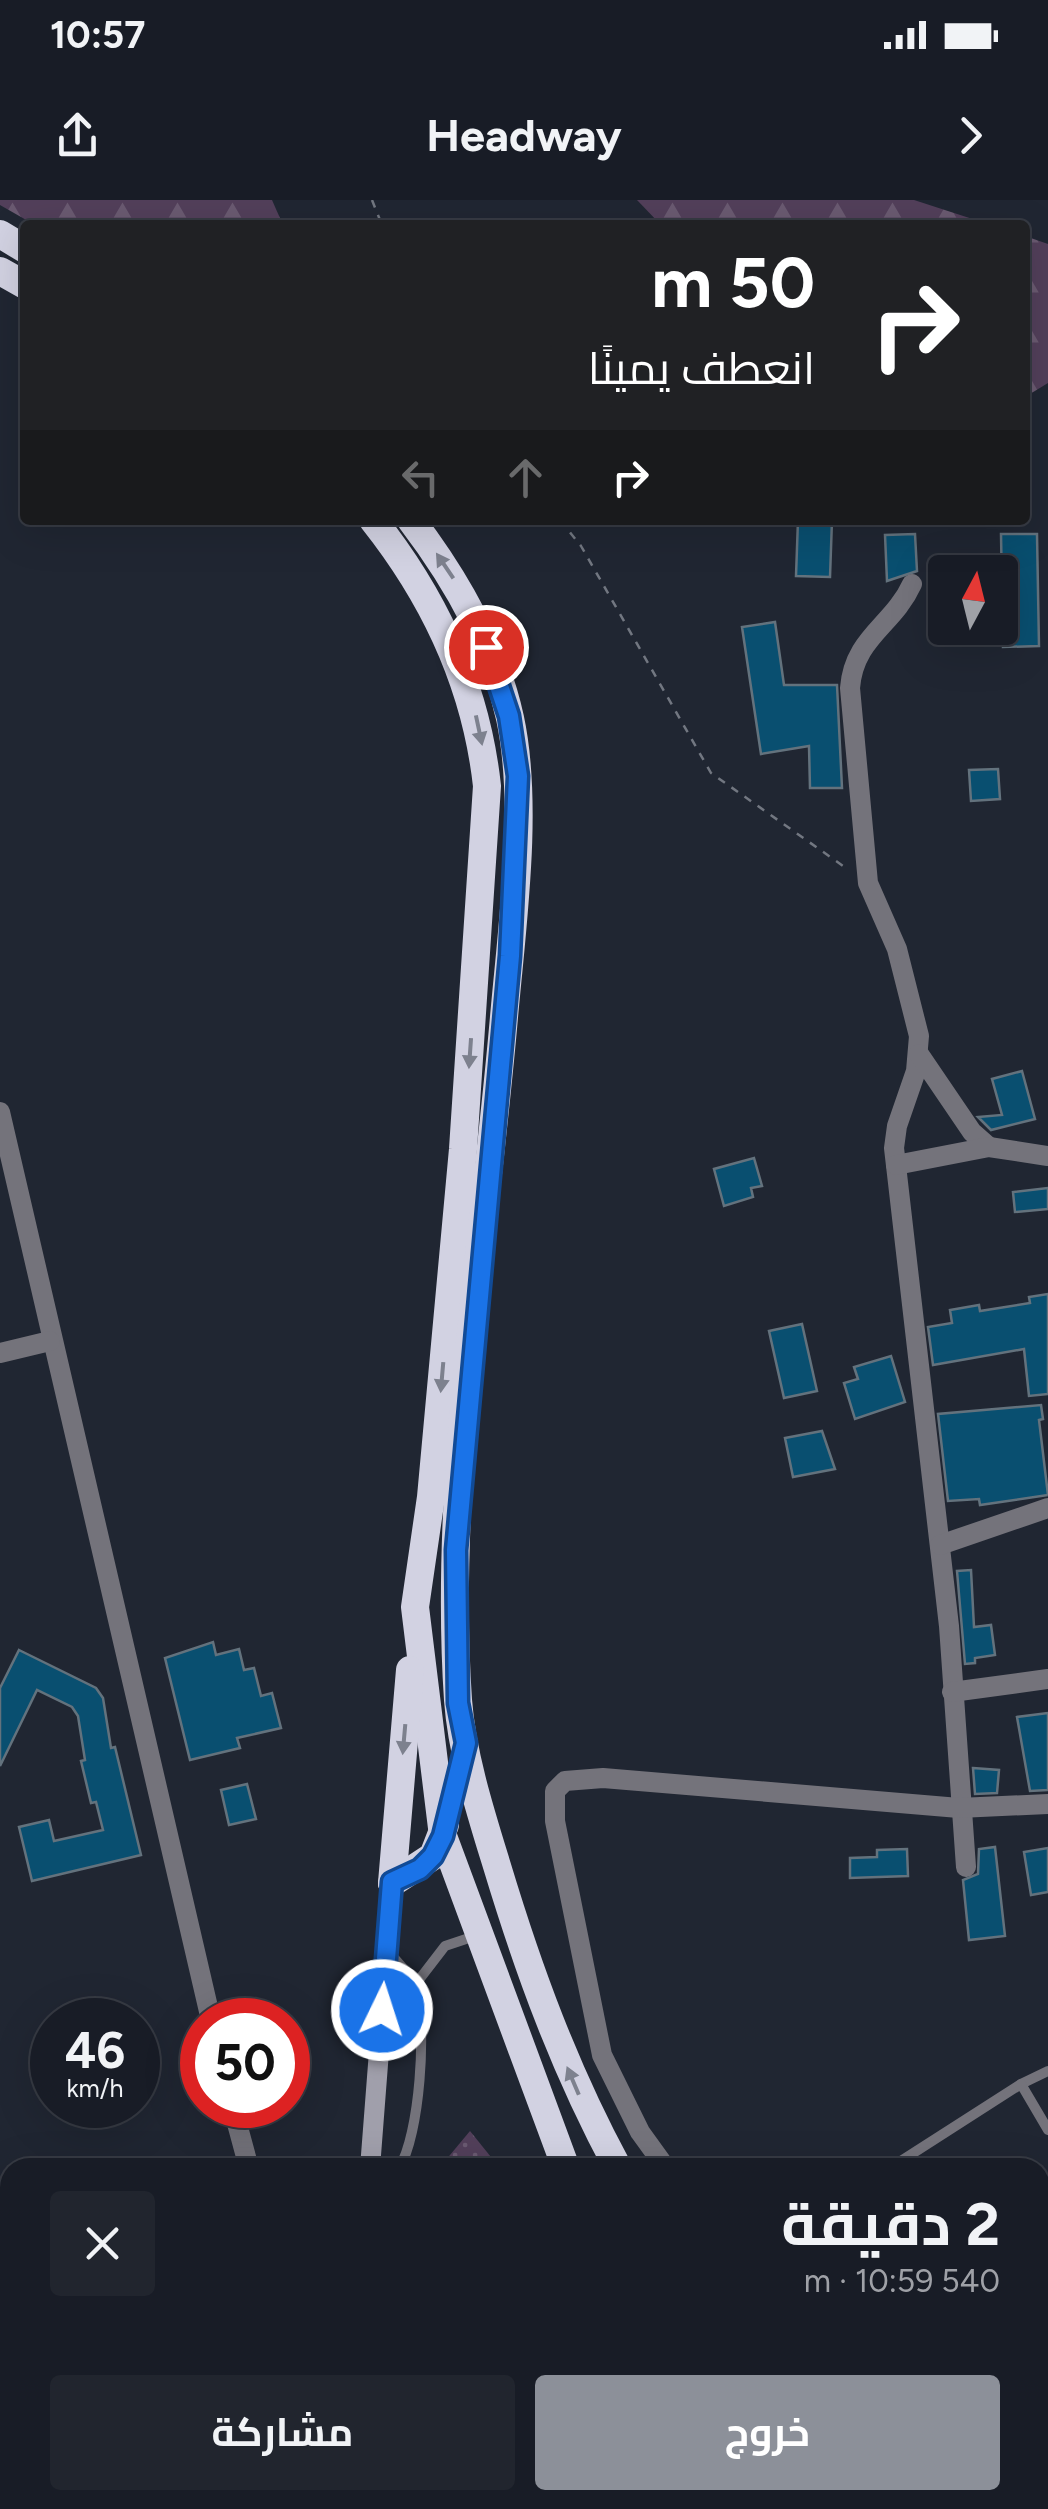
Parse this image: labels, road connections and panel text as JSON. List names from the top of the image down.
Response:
{
  "north": "top",
  "page": {
    "status": "10:57",
    "header": "Headway",
    "turn": ["50 m", "انعطف يمينًا"],
    "speed": "46 km/h",
    "limit": "50",
    "heading": ["2 دقيقة", "540 m · 10:59"],
    "buttons": ["خروج", "مشاركة"]
  }
}
